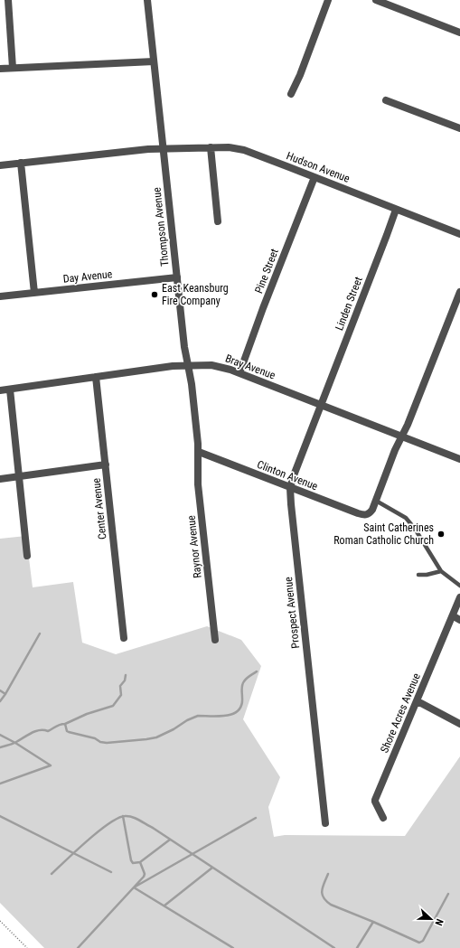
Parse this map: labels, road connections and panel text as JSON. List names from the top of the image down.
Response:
{
  "streets": {
    "street": [
      "Hudson Avenue",
      "Thompson Avenue",
      "Pine Street",
      "Day Avenue",
      "Linden Street",
      "Bray Avenue",
      "Clinton Avenue",
      "Center Avenue",
      "Raynor Avenue",
      "Prospect Avenue",
      "Shore Acres Avenue"
    ]
  },
  "crossings": [
    ["Hudson Avenue", "Thompson Avenue"],
    ["Hudson Avenue", "Pine Street"],
    ["Hudson Avenue", "Linden Street"],
    ["Thompson Avenue", "Day Avenue"],
    ["Thompson Avenue", "Bray Avenue"],
    ["Thompson Avenue", "Clinton Avenue"],
    ["Thompson Avenue", "Raynor Avenue"],
    ["Pine Street", "Bray Avenue"],
    ["Linden Street", "Bray Avenue"],
    ["Linden Street", "Prospect Avenue"],
    ["Bray Avenue", "Center Avenue"],
    ["Bray Avenue", "Prospect Avenue"],
    ["Clinton Avenue", "Raynor Avenue"],
    ["Clinton Avenue", "Prospect Avenue"]
  ],
  "places": ["East Keansburg Fire Company", "Saint Catherines Roman Catholic Church"],
  "north": "right"
}
